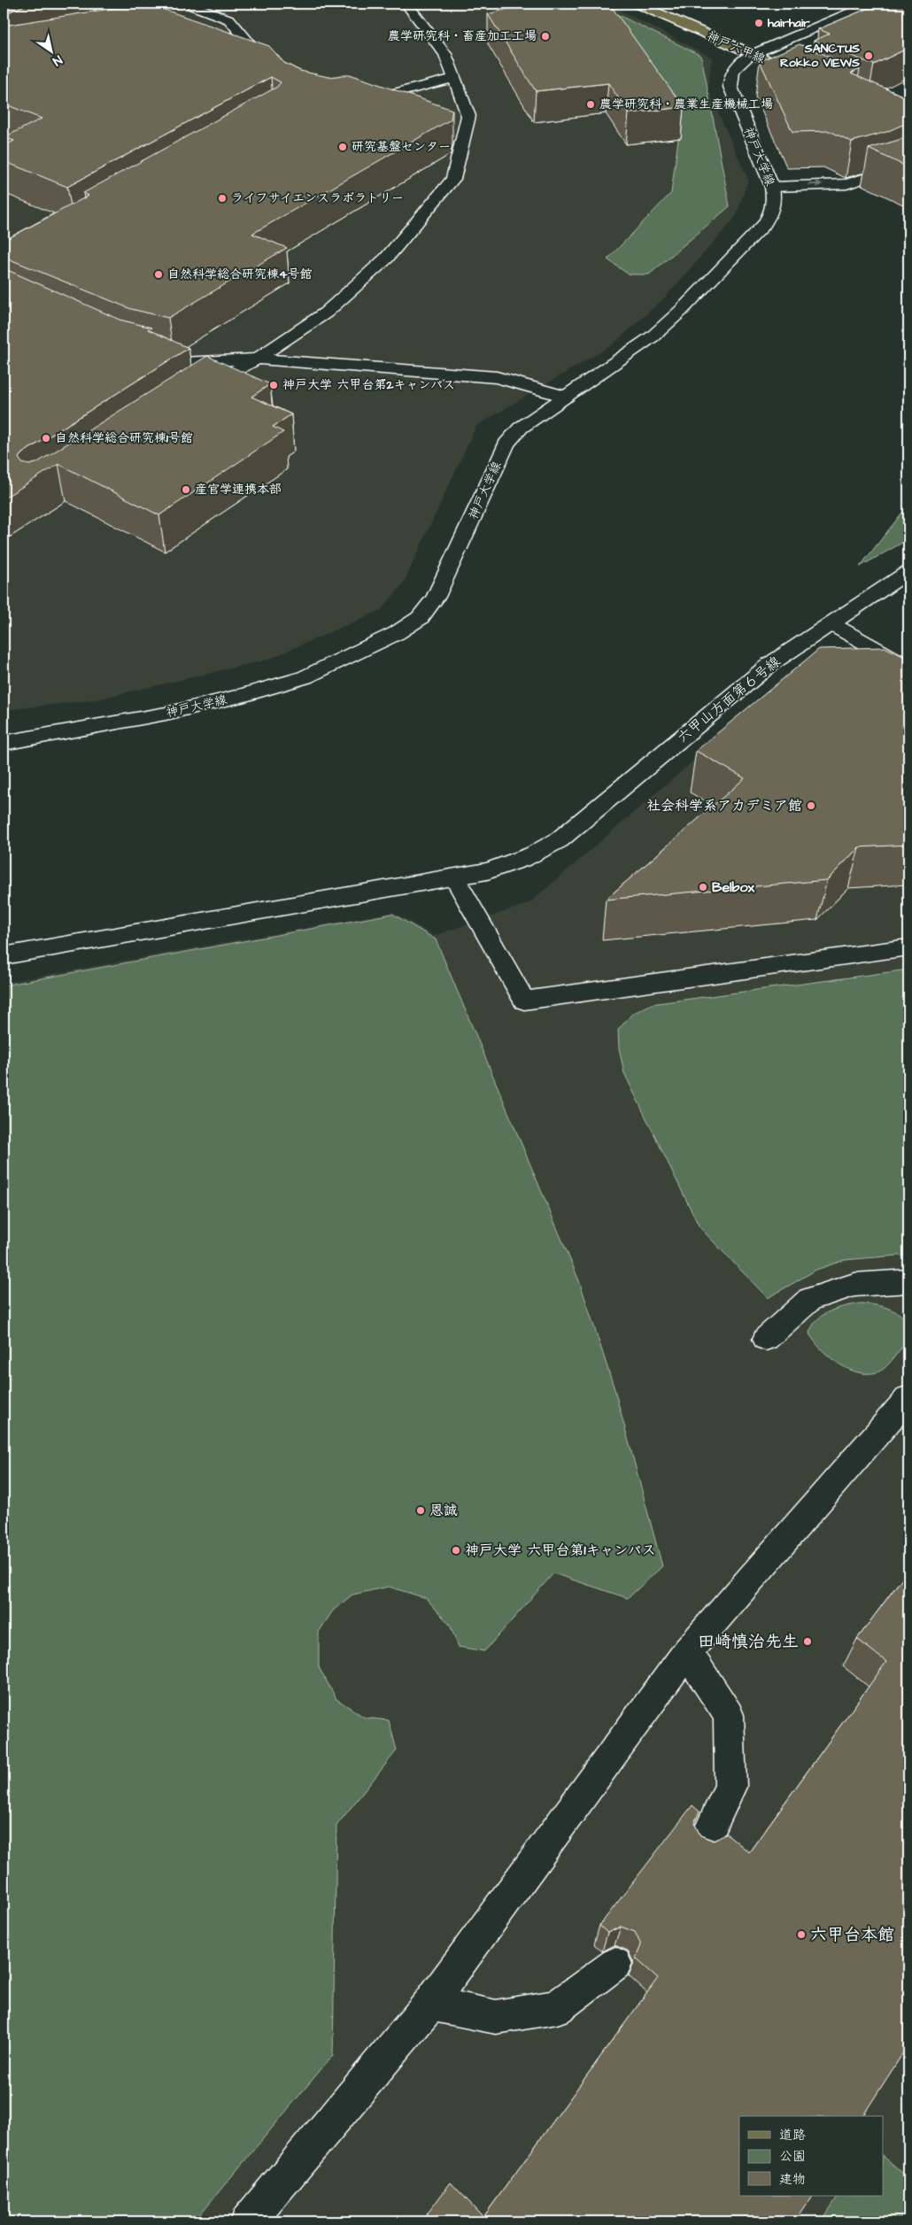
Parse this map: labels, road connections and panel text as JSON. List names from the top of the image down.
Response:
{
  "streets": {
    "main road": ["神戸六甲線"],
    "street": ["神戸大学線", "六甲山方面第６号線"]
  },
  "crossings": [
    ["神戸六甲線", "神戸大学線"]
  ],
  "places": [
    "hairhair",
    "農学研究科・畜産加工工場",
    "SANCTUS Rokko VIEWS",
    "農学研究科・農業生産機械工場",
    "研究基盤センター",
    "ライフサイエンスラボラトリー",
    "自然科学総合研究棟4号館",
    "神戸大学 六甲台第2キャンパス",
    "自然科学総合研究棟1号館",
    "産官学連携本部",
    "社会科学系アカデミア館",
    "Belbox",
    "恩誠",
    "神戸大学 六甲台第1キャンパス",
    "田崎慎治先生",
    "六甲台本館"
  ],
  "legend": ["道路", "公園", "建物"],
  "north": "bottom right"
}
